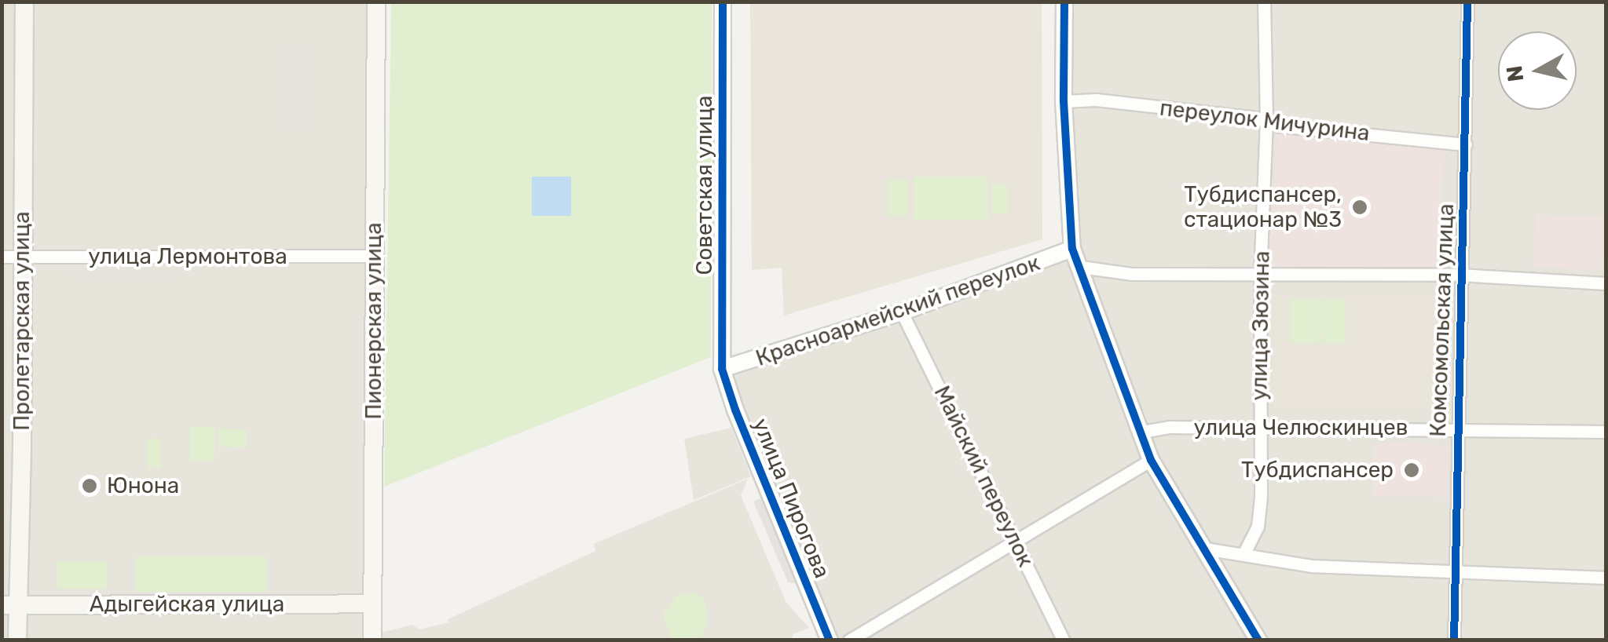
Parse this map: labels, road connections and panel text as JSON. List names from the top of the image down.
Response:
{
  "streets": {
    "main road": ["Пролетарская улица", "Пионерская улица", "Адыгейская улица"],
    "street": [
      "переулок Мичурина",
      "Советская улица",
      "улица Лермонтова",
      "Красноармейский переулок",
      "Комсомольская улица",
      "улица Зюзина",
      "улица Челюскинцев",
      "Майский переулок",
      "улица Пирогова"
    ]
  },
  "crossings": [
    ["переулок Мичурина", "Комсомольская улица"],
    ["переулок Мичурина", "улица Зюзина"],
    ["Советская улица", "Красноармейский переулок"],
    ["Советская улица", "улица Пирогова"],
    ["улица Лермонтова", "Пролетарская улица"],
    ["улица Лермонтова", "Пионерская улица"],
    ["Красноармейский переулок", "Майский переулок"],
    ["Красноармейский переулок", "улица Пирогова"],
    ["Комсомольская улица", "улица Челюскинцев"],
    ["Пролетарская улица", "Адыгейская улица"],
    ["Пионерская улица", "Адыгейская улица"],
    ["улица Зюзина", "улица Челюскинцев"]
  ],
  "places": ["Тубдиспансер, стационар №3", "Тубдиспансер", "Юнона"],
  "north": "left"
}
